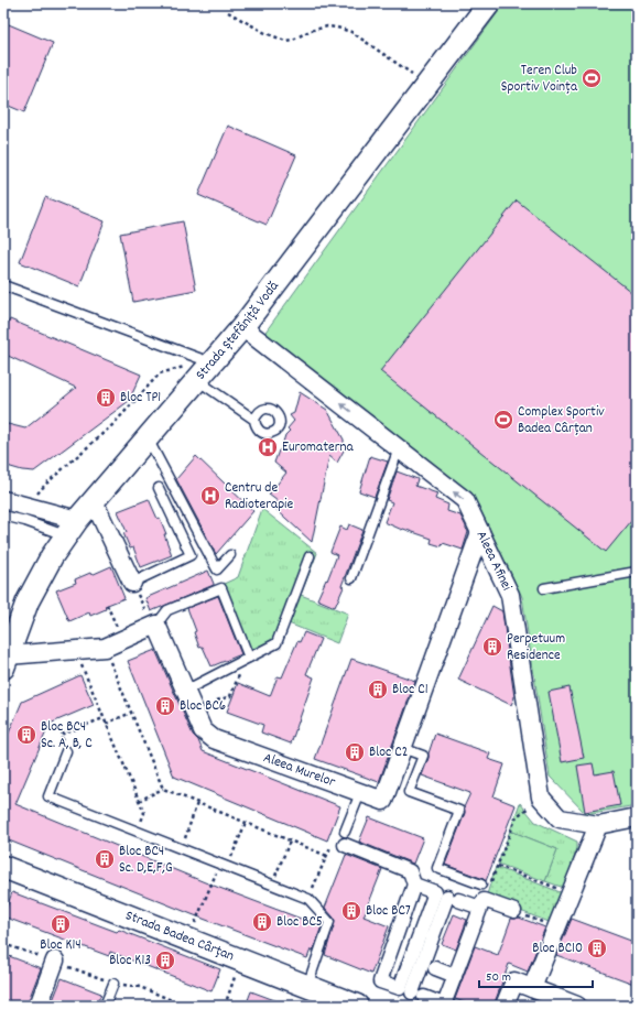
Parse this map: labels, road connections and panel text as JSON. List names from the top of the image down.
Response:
{
  "streets": {
    "street": [
      "Strada Ștefăniță Vodă",
      "Aleea Afinei",
      "Aleea Murelor",
      "Strada Badea Cârțan"
    ]
  },
  "crossings": [
    ["Strada Ștefăniță Vodă", "Aleea Afinei"],
    ["Aleea Afinei", "Aleea Murelor"]
  ],
  "one_way": ["Aleea Afinei"],
  "places": {
    "sports": ["Teren Club Sportiv Voința", "Complex Sportiv Badea Cârțan"],
    "building": [
      "Bloc TP1",
      "Perpetuum Residence",
      "Bloc C1",
      "Bloc BC6",
      "Bloc BC4 Sc. A, B, C",
      "Bloc C2",
      "Bloc BC4 Sc. D,E,F,G",
      "Bloc BC7",
      "Bloc BC5",
      "Bloc K14",
      "Bloc BC10",
      "Bloc K13"
    ],
    "hospital": ["Euromaterna", "Centru de Radioterapie"]
  },
  "scale_bar": "50 m"
}
